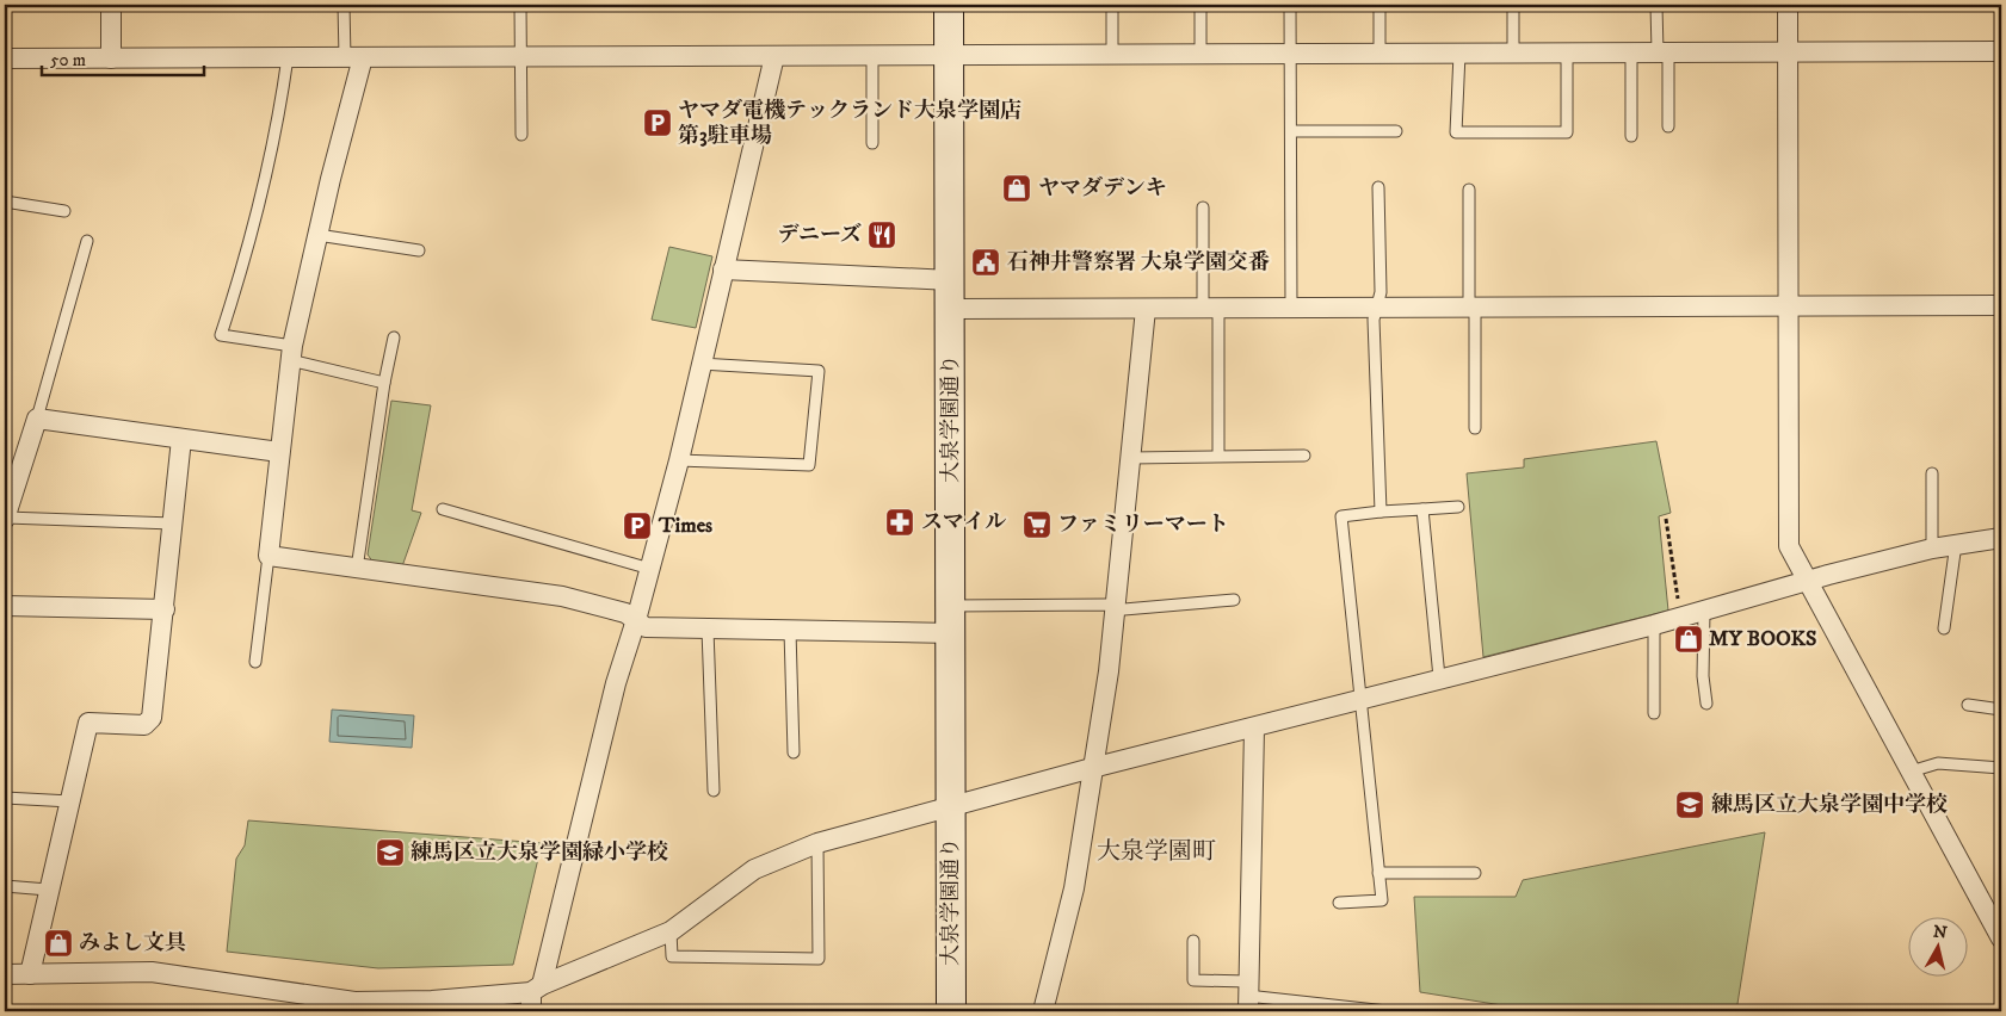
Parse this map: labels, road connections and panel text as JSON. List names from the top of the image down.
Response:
{
  "streets": {
    "street": ["大泉学園通り"]
  },
  "districts": ["大泉学園町"],
  "places": {
    "parking": ["ヤマダ電機テックランド大泉学園店 第3駐車場", "Times"],
    "shop": ["ヤマダデンキ", "MY BOOKS", "みよし文具"],
    "restaurant": ["デニーズ"],
    "public building": ["石神井警察署 大泉学園交番"],
    "pharmacy": ["スマイル"],
    "supermarket": ["ファミリーマート"],
    "school or university": ["練馬区立大泉学園中学校", "練馬区立大泉学園緑小学校"]
  },
  "scale_bar": "50 m",
  "north": "top"
}
